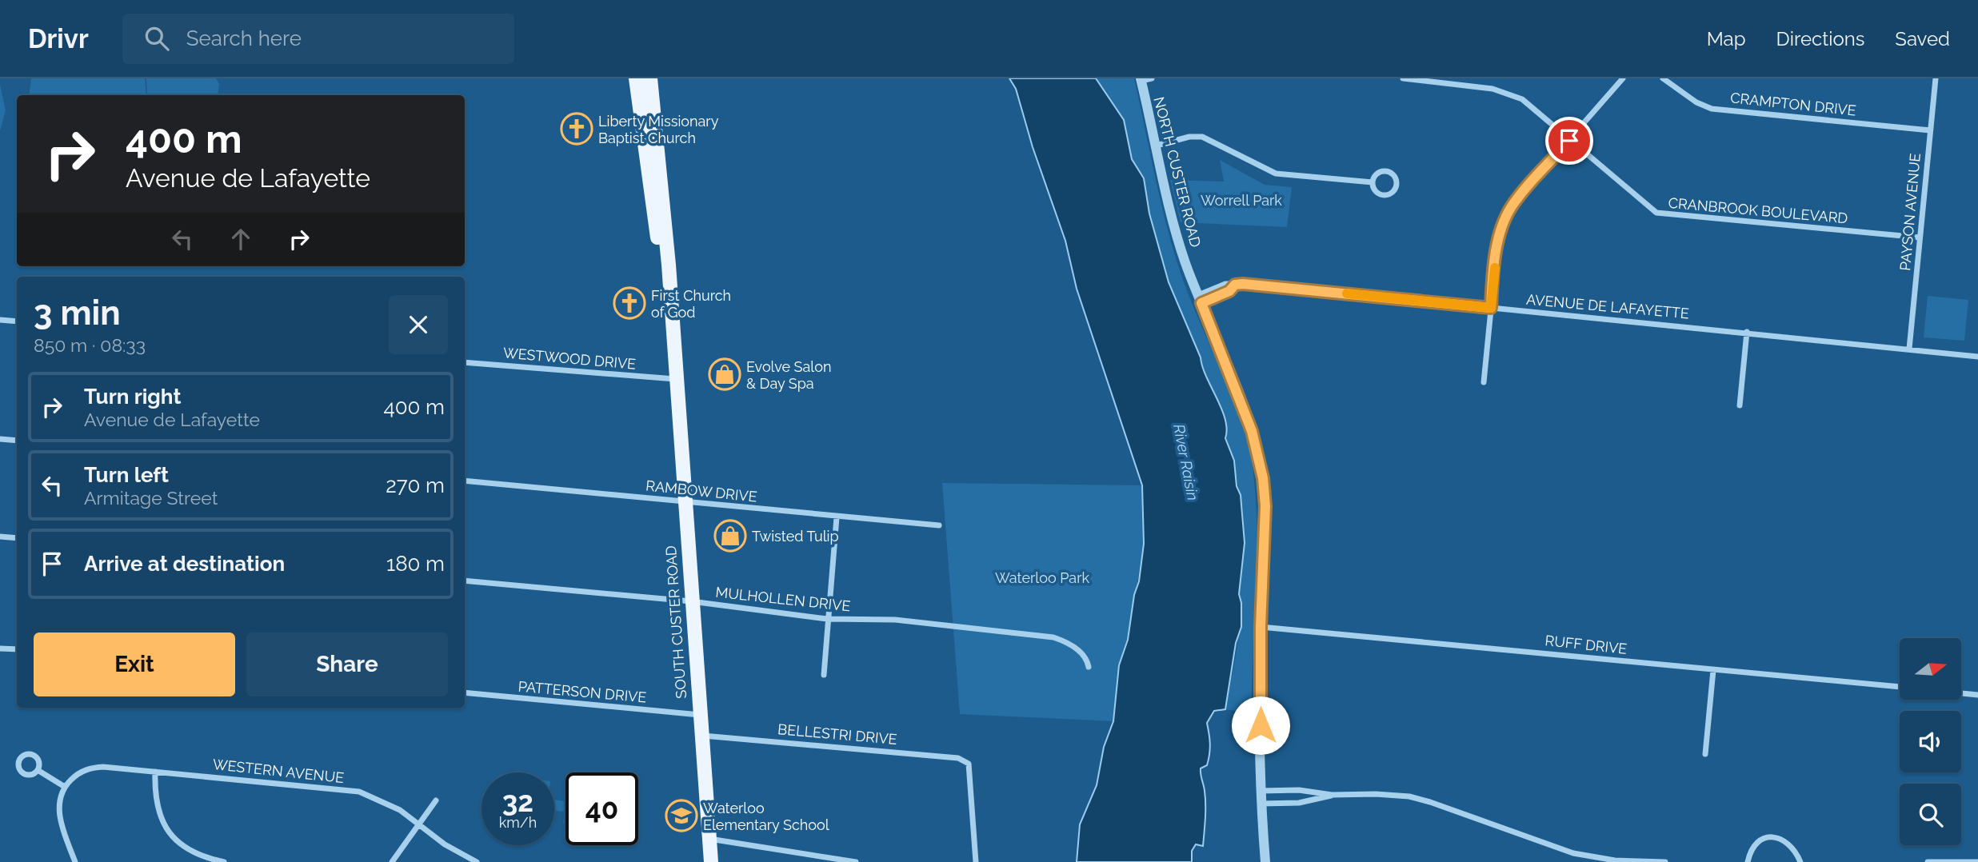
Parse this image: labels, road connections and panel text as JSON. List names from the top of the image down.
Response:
{
  "streets": {
    "main road": ["SOUTH CUSTER ROAD"],
    "street": [
      "CRAMPTON DRIVE",
      "NORTH CUSTER ROAD",
      "CRANBROOK BOULEVARD",
      "PAYSON AVENUE",
      "AVENUE DE LAFAYETTE",
      "WESTWOOD DRIVE",
      "RAMBOW DRIVE",
      "MULHOLLEN DRIVE",
      "RUFF DRIVE",
      "PATTERSON DRIVE",
      "BELLESTRI DRIVE",
      "WESTERN AVENUE"
    ]
  },
  "crossings": [
    ["CRAMPTON DRIVE", "PAYSON AVENUE"],
    ["NORTH CUSTER ROAD", "AVENUE DE LAFAYETTE"],
    ["NORTH CUSTER ROAD", "RUFF DRIVE"],
    ["CRANBROOK BOULEVARD", "PAYSON AVENUE"],
    ["PAYSON AVENUE", "AVENUE DE LAFAYETTE"],
    ["WESTWOOD DRIVE", "SOUTH CUSTER ROAD"],
    ["RAMBOW DRIVE", "SOUTH CUSTER ROAD"],
    ["MULHOLLEN DRIVE", "SOUTH CUSTER ROAD"],
    ["SOUTH CUSTER ROAD", "PATTERSON DRIVE"],
    ["SOUTH CUSTER ROAD", "BELLESTRI DRIVE"]
  ],
  "water": ["River Raisin"],
  "parks": ["Worrell Park", "Waterloo Park"],
  "places": {
    "church": ["Liberty Missionary Baptist Church", "First Church of God"],
    "shop": ["Evolve Salon & Day Spa", "Twisted Tulip"],
    "school or university": ["Waterloo Elementary School"]
  },
  "north": "right",
  "page": {
    "header": "Drivr",
    "search": "Search here",
    "nav": ["Map", "Directions", "Saved"],
    "turn": ["400 m", "Avenue de Lafayette"],
    "heading": ["3 min", "850 m · 08:33"],
    "list": [
      {
        "name": "Turn right",
        "note": "Avenue de Lafayette",
        "value": "400 m"
      },
      {
        "name": "Turn left",
        "note": "Armitage Street",
        "value": "270 m"
      },
      {
        "name": "Arrive at destination",
        "value": "180 m"
      }
    ],
    "buttons": ["Exit", "Share"],
    "speed": "32 km/h",
    "limit": "40"
  }
}
